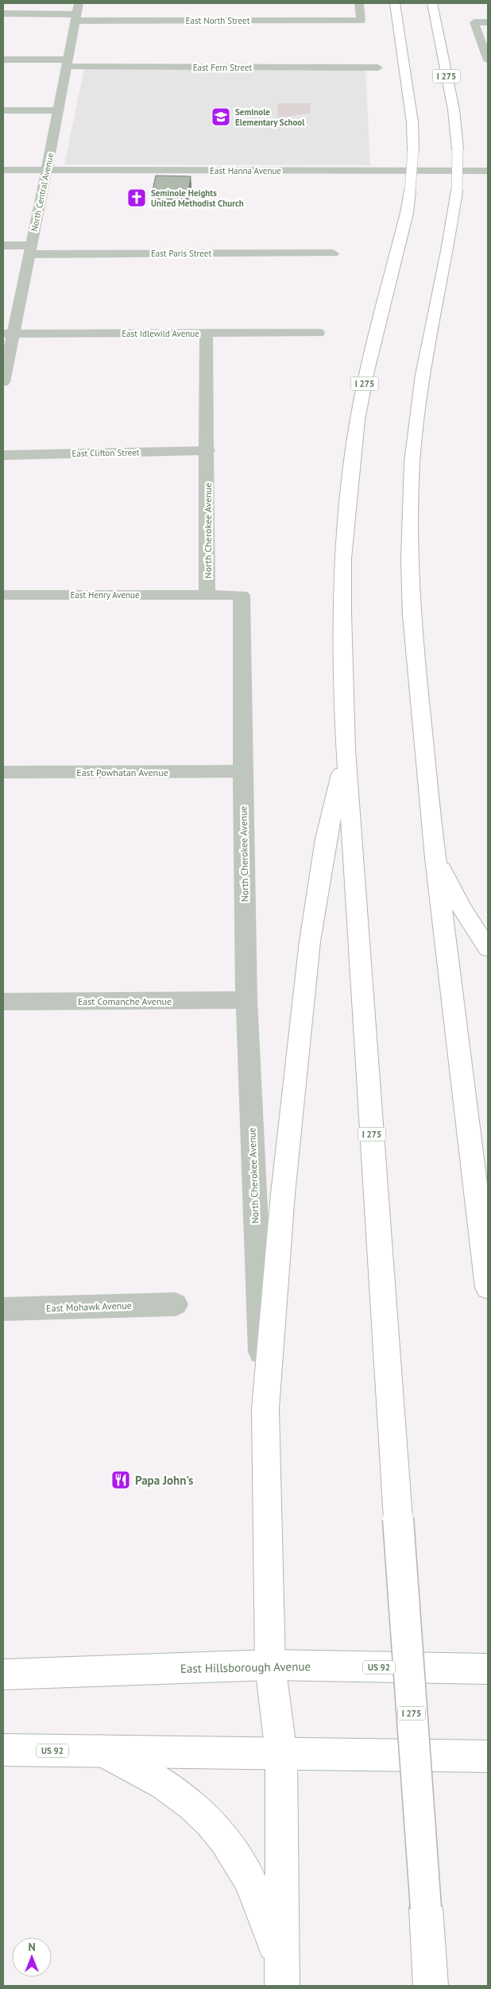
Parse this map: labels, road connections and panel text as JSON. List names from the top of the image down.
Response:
{
  "streets": {
    "main road": ["I 275", "East Hillsborough Avenue", "US 92"],
    "street": [
      "East North Street",
      "East Fern Street",
      "East Hanna Avenue",
      "North Central Avenue",
      "East Paris Street",
      "East Idlewild Avenue",
      "East Clifton Street",
      "North Cherokee Avenue",
      "East Henry Avenue",
      "East Powhatan Avenue",
      "East Comanche Avenue",
      "East Mohawk Avenue"
    ]
  },
  "crossings": [
    ["East North Street", "North Central Avenue"],
    ["East Fern Street", "North Central Avenue"],
    ["East Hanna Avenue", "North Central Avenue"],
    ["North Central Avenue", "East Paris Street"],
    ["North Central Avenue", "East Idlewild Avenue"],
    ["East Idlewild Avenue", "North Cherokee Avenue"],
    ["East Clifton Street", "North Cherokee Avenue"],
    ["North Cherokee Avenue", "East Henry Avenue"],
    ["North Cherokee Avenue", "East Powhatan Avenue"],
    ["North Cherokee Avenue", "East Comanche Avenue"]
  ],
  "places": {
    "school or university": ["Seminole Elementary School"],
    "church": ["Seminole Heights United Methodist Church"],
    "restaurant": ["Papa John's"]
  },
  "north": "top"
}
